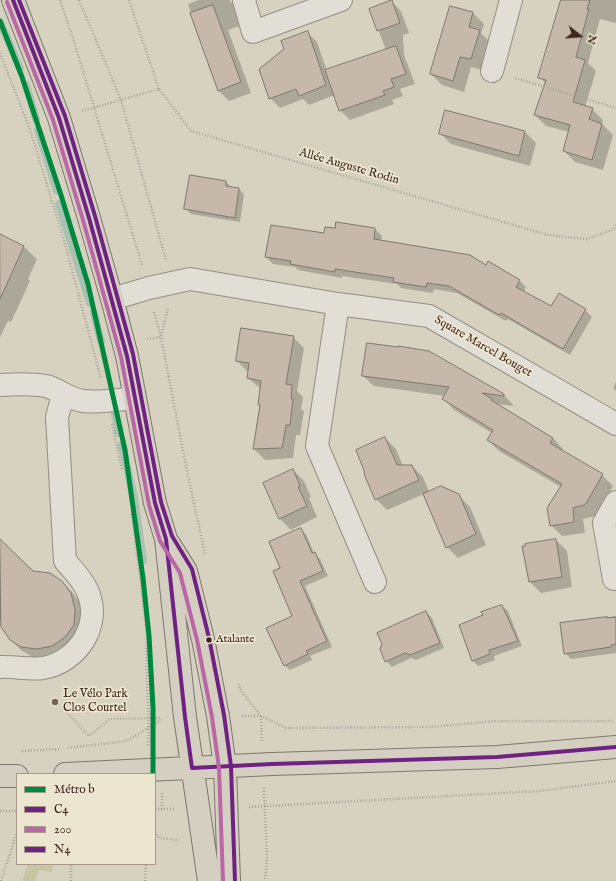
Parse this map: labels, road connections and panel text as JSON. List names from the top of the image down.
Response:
{
  "streets": {
    "street": ["Square Marcel Bouget"],
    "path": ["Allée Auguste Rodin"]
  },
  "places": ["Atalante", "Le Vélo Park Clos Courtel"],
  "lines": [
    "transit line C4",
    "transit line N4",
    "transit line 200",
    "metro line b"
  ],
  "legend": [
    "Métro b",
    "C4",
    "200",
    "N4"
  ],
  "north": "right"
}
